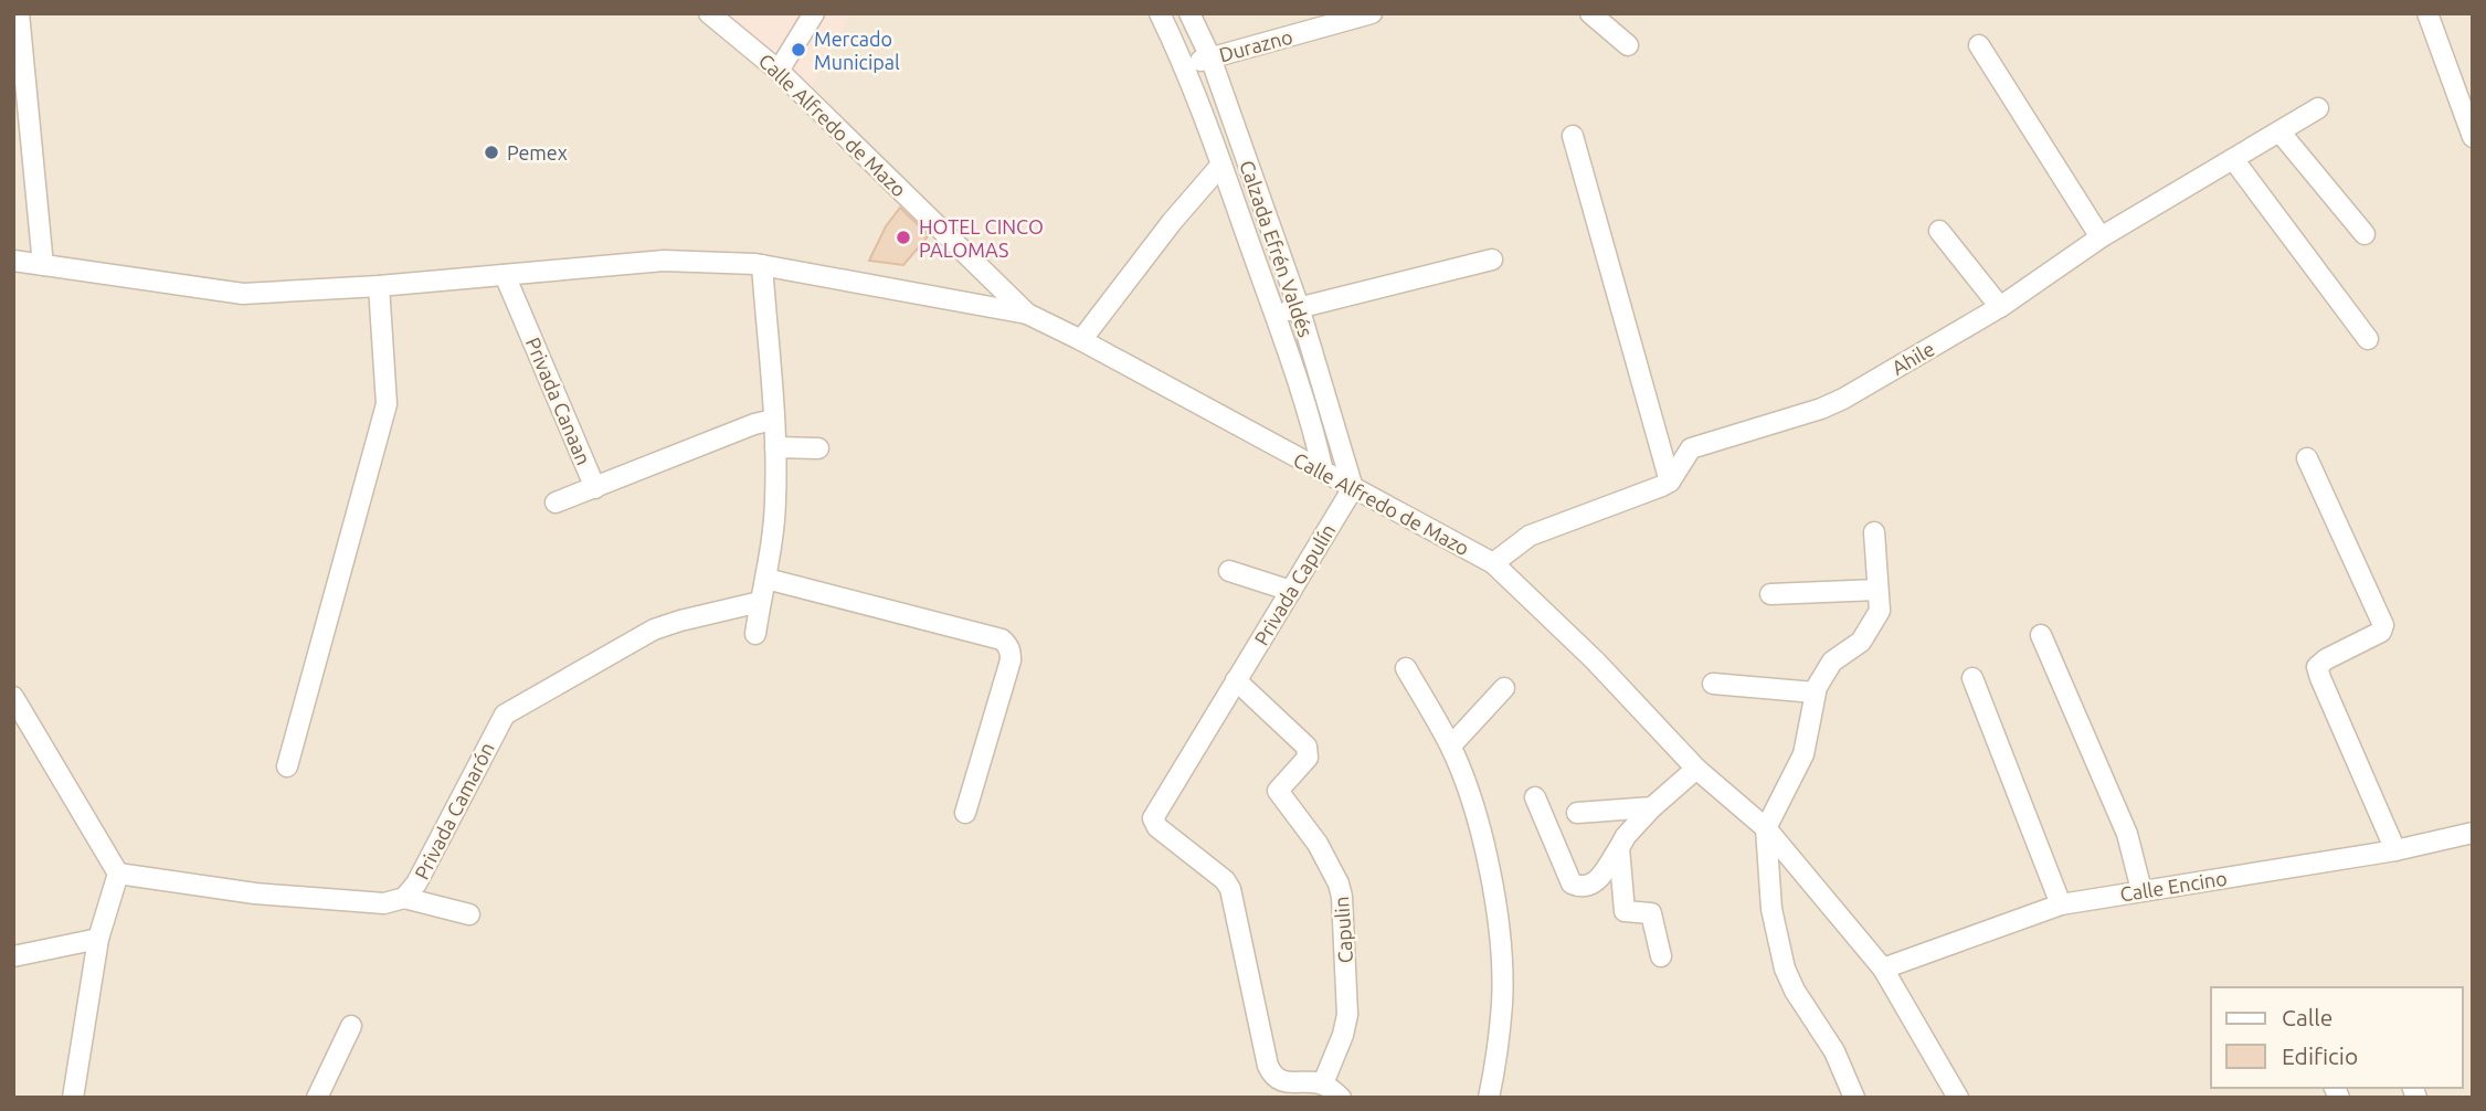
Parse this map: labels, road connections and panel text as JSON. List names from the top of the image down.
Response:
{
  "streets": {
    "street": [
      "Durazno",
      "Calle Alfredo de Mazo",
      "Calzada Efrén Valdés",
      "Ahile",
      "Privada Canaan",
      "Privada Capulín",
      "Privada Camarón",
      "Calle Encino",
      "Capulin"
    ]
  },
  "crossings": [
    ["Durazno", "Calzada Efrén Valdés"],
    ["Calle Alfredo de Mazo", "Calzada Efrén Valdés"],
    ["Calle Alfredo de Mazo", "Privada Capulín"],
    ["Calle Alfredo de Mazo", "Calle Encino"],
    ["Calzada Efrén Valdés", "Privada Capulín"],
    ["Privada Capulín", "Capulin"]
  ],
  "places": ["Mercado Municipal", "Pemex", "HOTEL CINCO PALOMAS"],
  "legend": ["Calle", "Edificio"]
}
